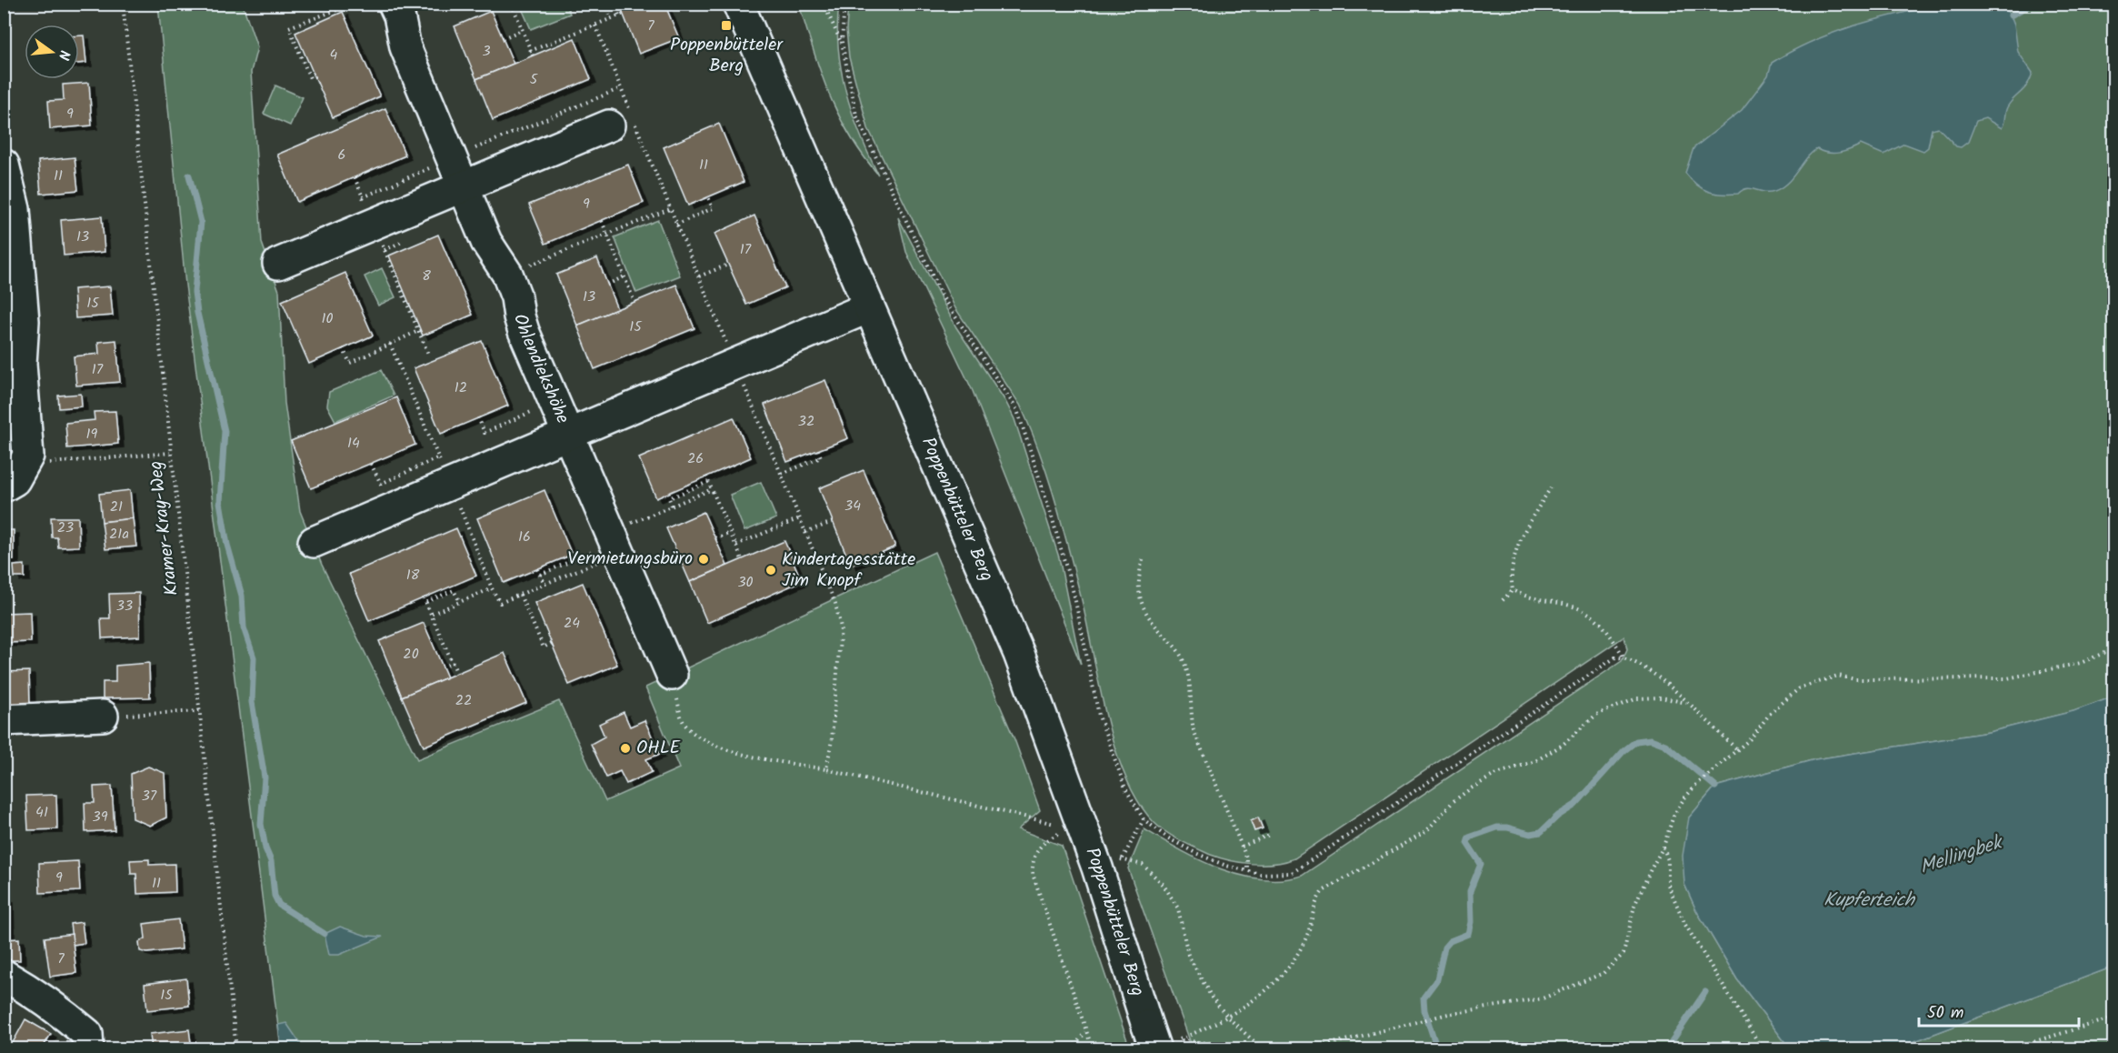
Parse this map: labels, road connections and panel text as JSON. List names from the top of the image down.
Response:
{
  "streets": {
    "street": ["Ohlendiekshöhe", "Poppenbütteler Berg"],
    "path": ["Kramer-Kray-Weg"]
  },
  "crossings": [
    ["Ohlendiekshöhe", "Poppenbütteler Berg"]
  ],
  "water": ["Mellingbek", "Kupferteich"],
  "places": {
    "transit": ["Poppenbütteler Berg"],
    "other": ["Vermietungsbüro", "Kindertagesstätte Jim Knopf", "OHLE"]
  },
  "house_numbers": [
    "7",
    "3",
    "4",
    "5",
    "9",
    "6",
    "11",
    "11",
    "9",
    "13",
    "17",
    "8",
    "13",
    "15",
    "10",
    "15",
    "17",
    "12",
    "32",
    "19",
    "14",
    "26",
    "34",
    "21",
    "23",
    "21a",
    "16",
    "18",
    "30",
    "33",
    "24",
    "20",
    "22",
    "37",
    "41",
    "39",
    "9",
    "11",
    "7",
    "15"
  ],
  "scale_bar": "50 m",
  "north": "right"
}
